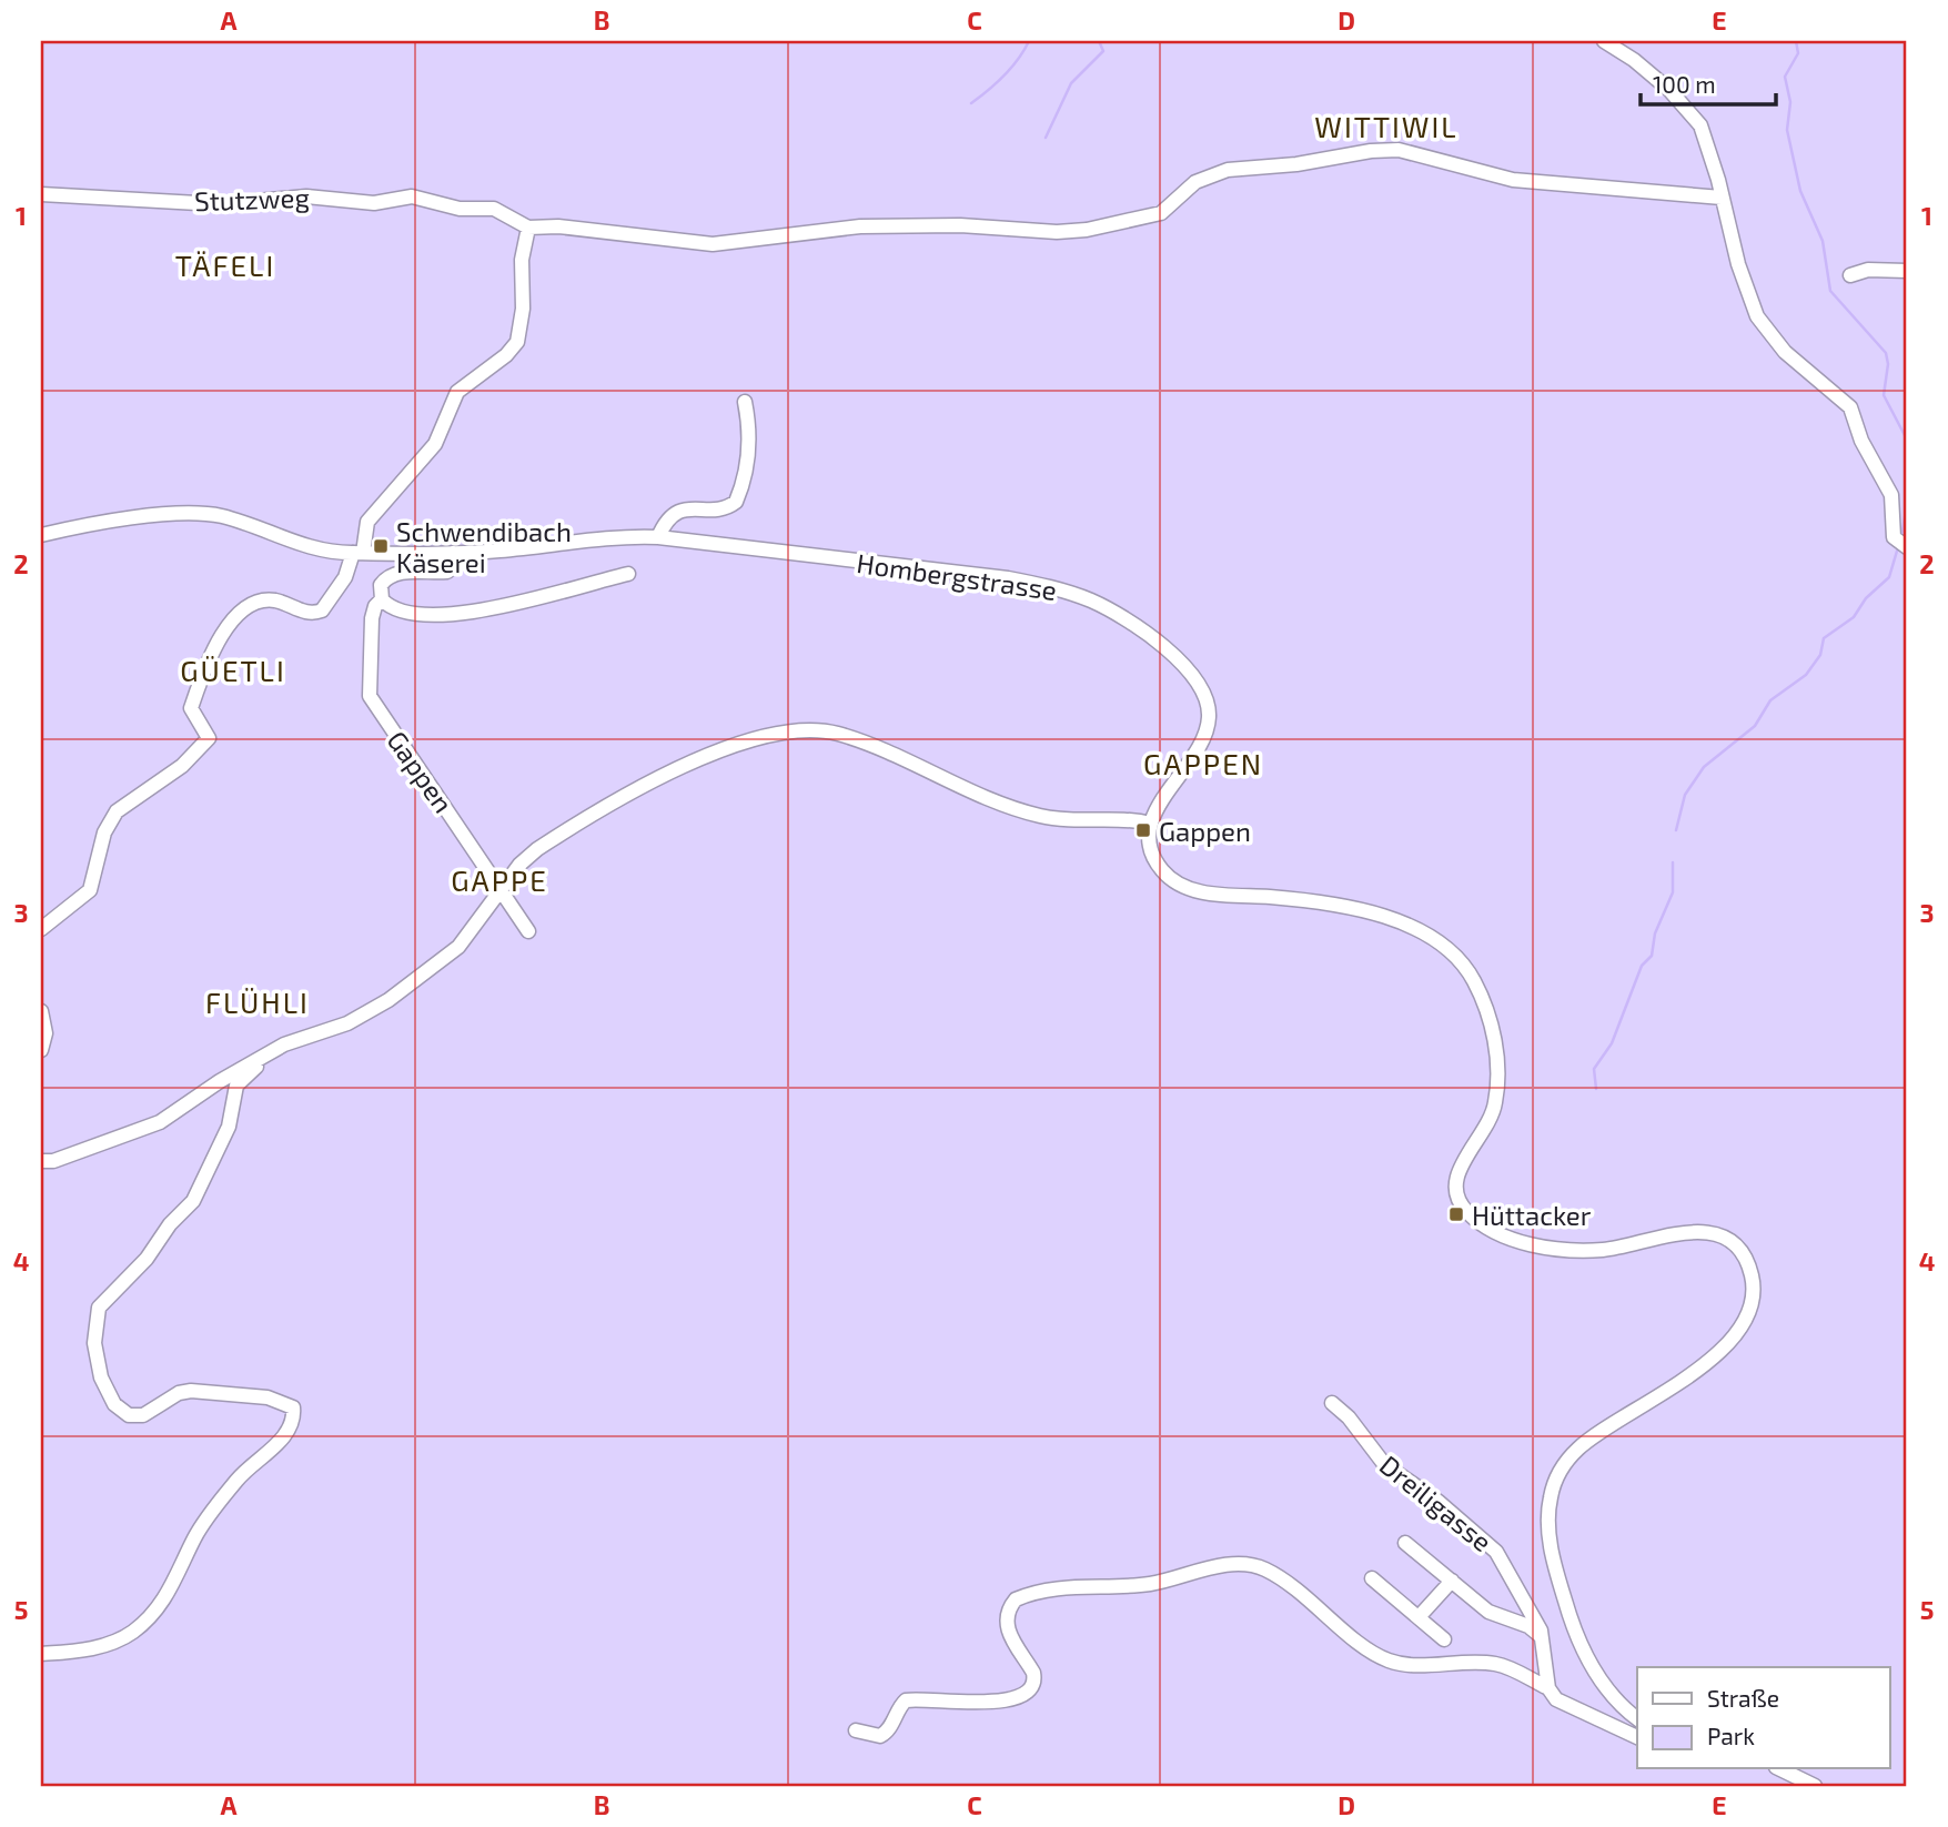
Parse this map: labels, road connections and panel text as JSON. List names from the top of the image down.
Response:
{
  "streets": {
    "street": [
      "Stutzweg",
      "Hombergstrasse",
      "Gappen",
      "Dreiligasse"
    ]
  },
  "crossings": [
    ["Hombergstrasse", "Gappen"]
  ],
  "districts": [
    "WITTIWIL",
    "TÄFELI",
    "GÜETLI",
    "GAPPEN",
    "GAPPE",
    "FLÜHLI"
  ],
  "places": {
    "transit": ["Schwendibach Käserei", "Gappen", "Hüttacker"]
  },
  "legend": ["Straße", "Park"],
  "scale_bar": "100 m",
  "grid": {
    "columns": [
      "A",
      "B",
      "C",
      "D",
      "E"
    ],
    "rows": [
      "1",
      "2",
      "3",
      "4",
      "5"
    ]
  }
}
